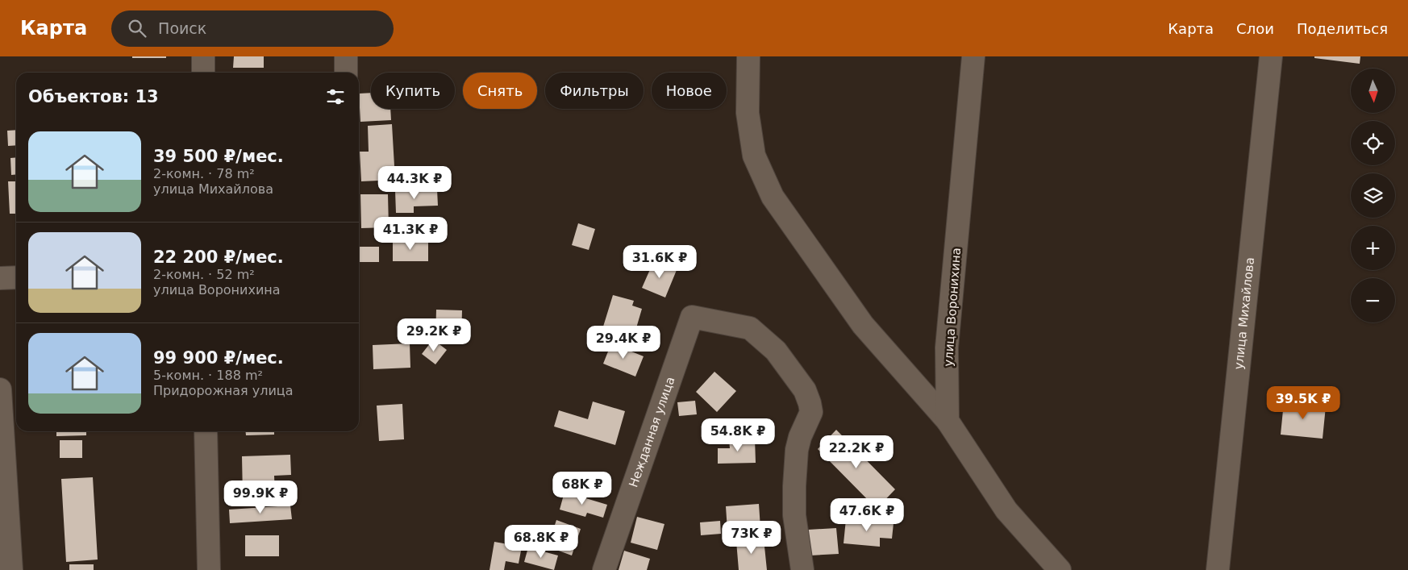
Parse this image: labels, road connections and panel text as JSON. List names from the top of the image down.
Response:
{
  "streets": {
    "street": ["улица Воронихина", "улица Михайлова", "Нежданная улица"]
  },
  "north": "bottom",
  "page": {
    "header": "Карта",
    "search": "Поиск",
    "nav": ["Карта", "Слои", "Поделиться"],
    "map_buttons": ["+", "−"],
    "chip": [
      "Купить",
      "Снять",
      "Фильтры",
      "Новое"
    ],
    "heading": "Объектов: 13",
    "list": [
      {
        "name": "39 500 ₽/мес.",
        "note": "2-комн. · 78 m² · улица Михайлова"
      },
      {
        "name": "22 200 ₽/мес.",
        "note": "2-комн. · 52 m² · улица Воронихина"
      },
      {
        "name": "99 900 ₽/мес.",
        "note": "5-комн. · 188 m² · Придорожная улица"
      }
    ],
    "price": [
      "44.3K ₽",
      "41.3K ₽",
      "31.6K ₽",
      "29.2K ₽",
      "29.4K ₽",
      "39.5K ₽",
      "54.8K ₽",
      "22.2K ₽",
      "68K ₽",
      "99.9K ₽",
      "47.6K ₽",
      "73K ₽",
      "68.8K ₽"
    ]
  }
}
